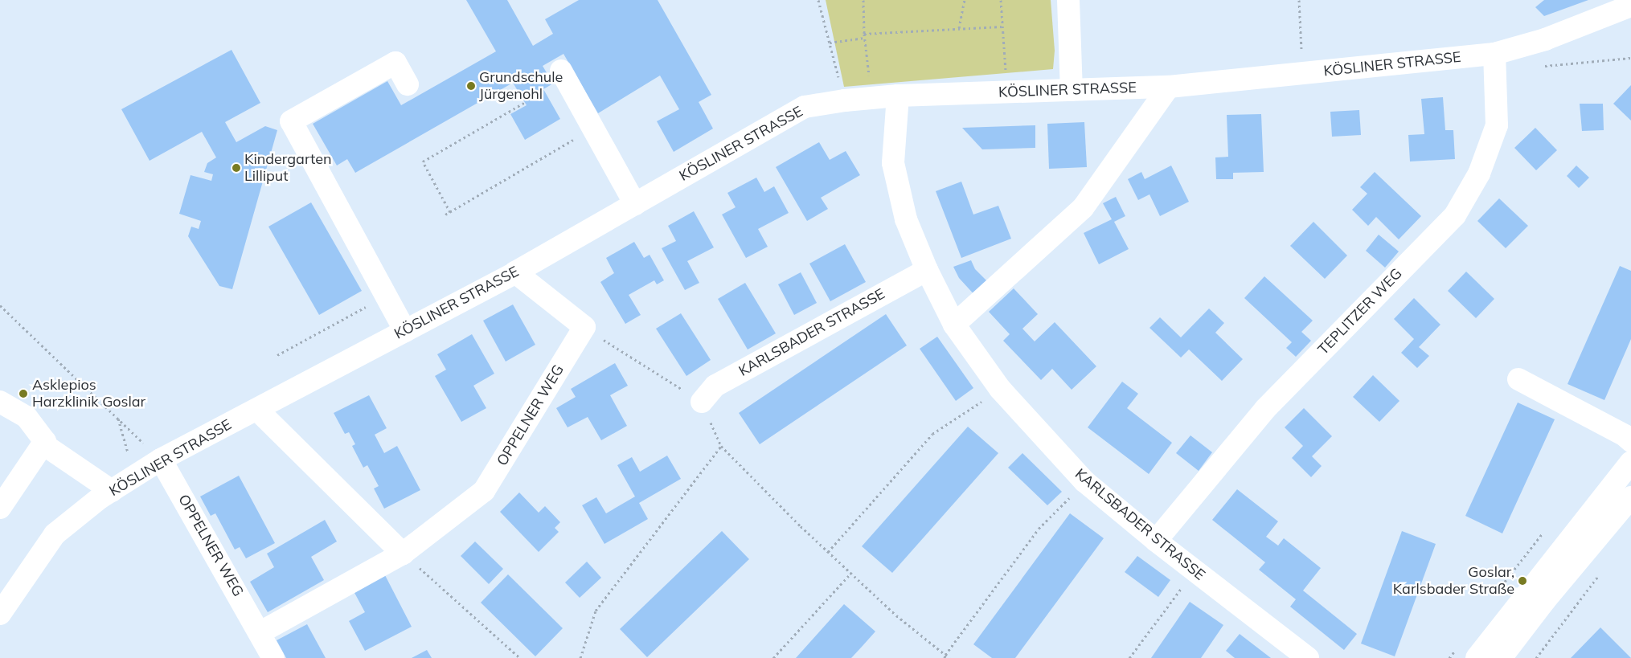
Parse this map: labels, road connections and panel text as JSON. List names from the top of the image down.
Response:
{
  "streets": {
    "street": [
      "KÖSLINER STRASSE",
      "TEPLITZER WEG",
      "KARLSBADER STRASSE",
      "OPPELNER WEG"
    ]
  },
  "crossings": [
    ["KÖSLINER STRASSE", "TEPLITZER WEG"],
    ["KÖSLINER STRASSE", "KARLSBADER STRASSE"],
    ["KÖSLINER STRASSE", "OPPELNER WEG"],
    ["TEPLITZER WEG", "KARLSBADER STRASSE"]
  ],
  "places": [
    "Grundschule Jürgenohl",
    "Kindergarten Lilliput",
    "Asklepios Harzklinik Goslar",
    "Goslar, Karlsbader Straße"
  ]
}
